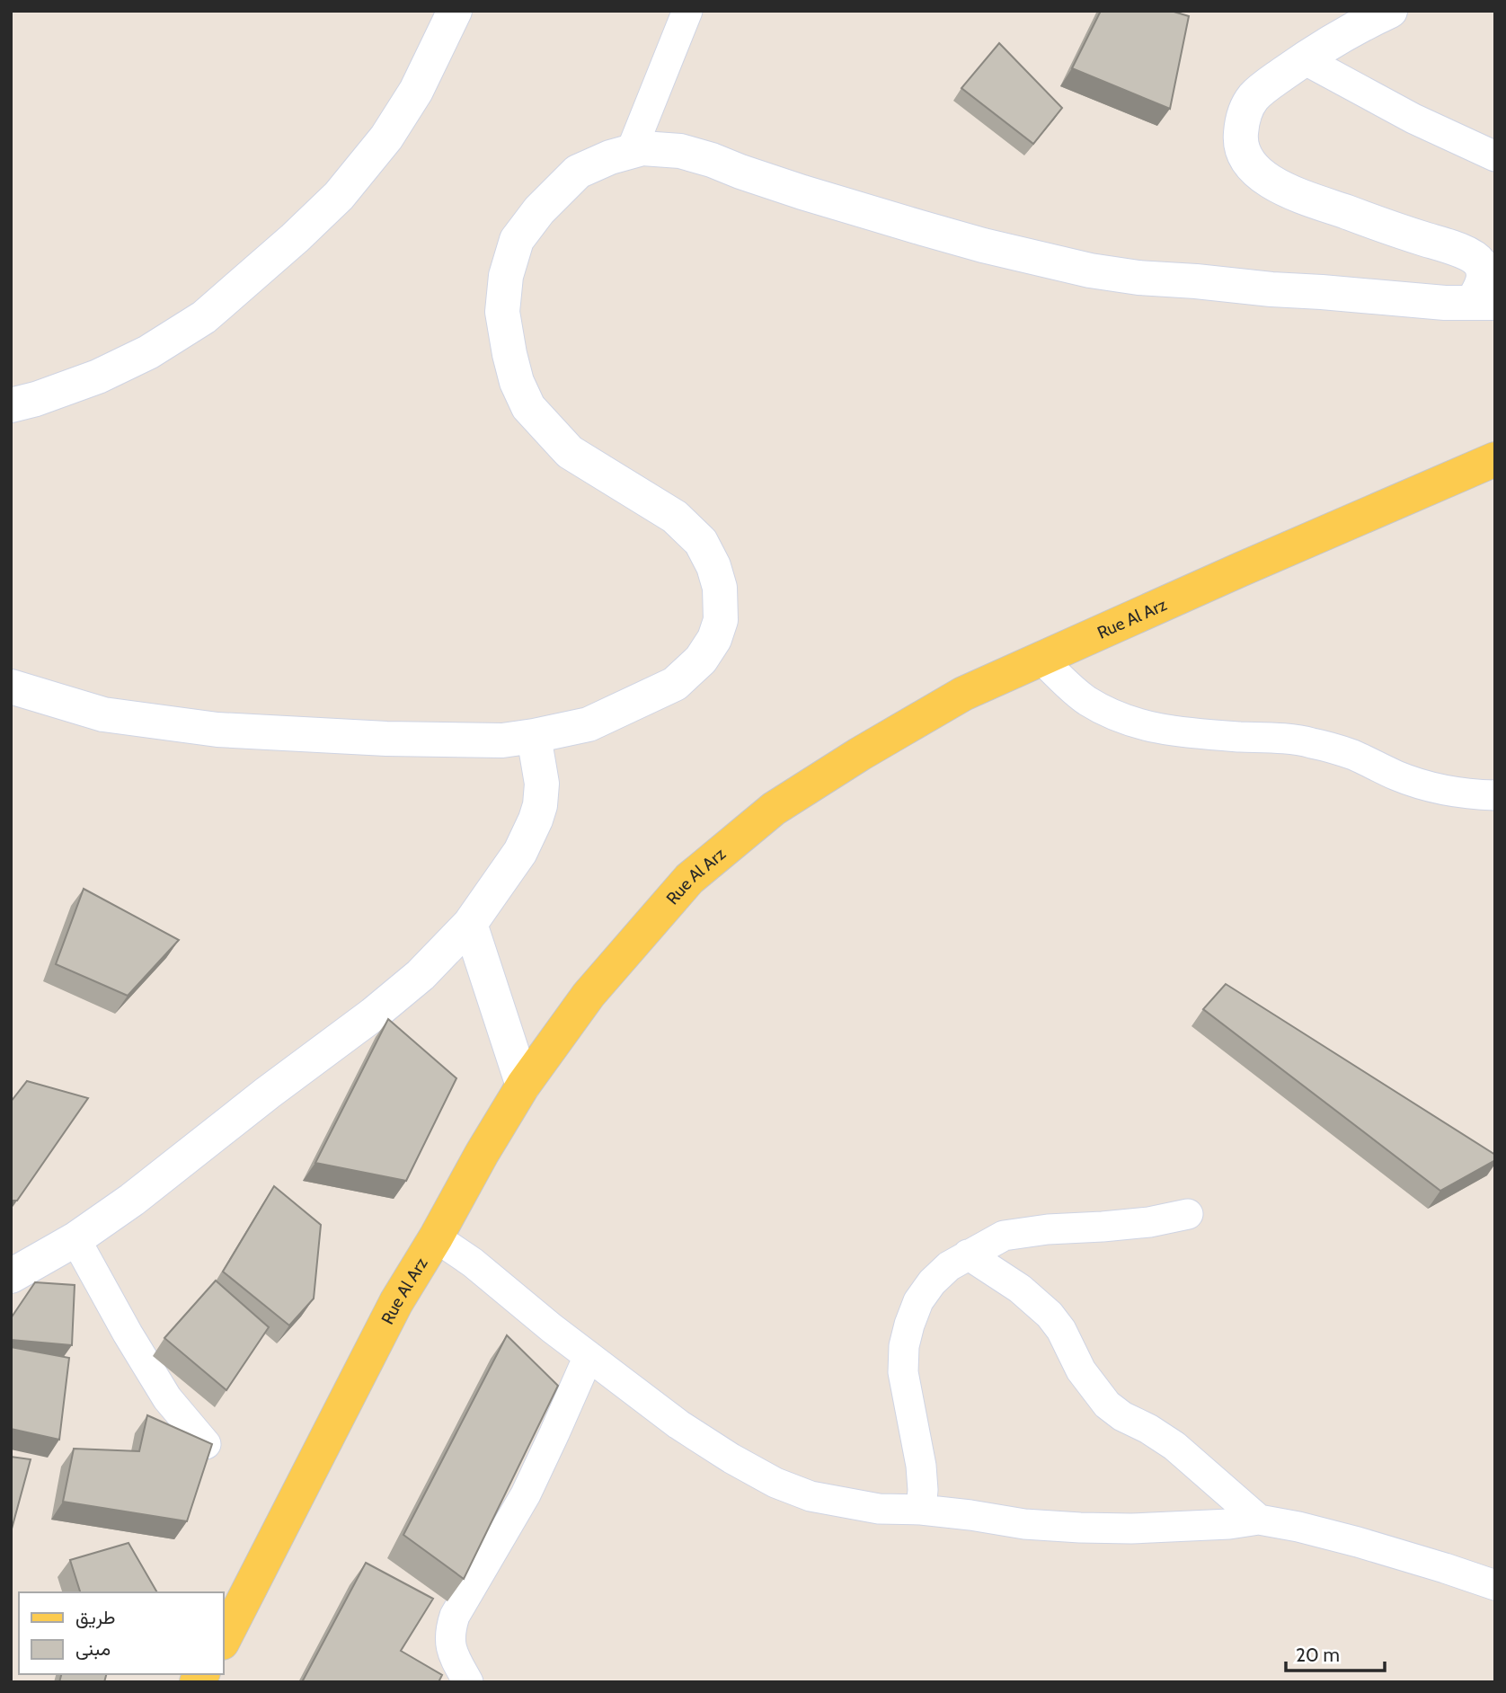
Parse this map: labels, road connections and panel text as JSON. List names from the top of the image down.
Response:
{
  "streets": {
    "main road": ["Rue Al Arz"]
  },
  "legend": ["طريق", "مبنى"],
  "scale_bar": "20 m"
}
